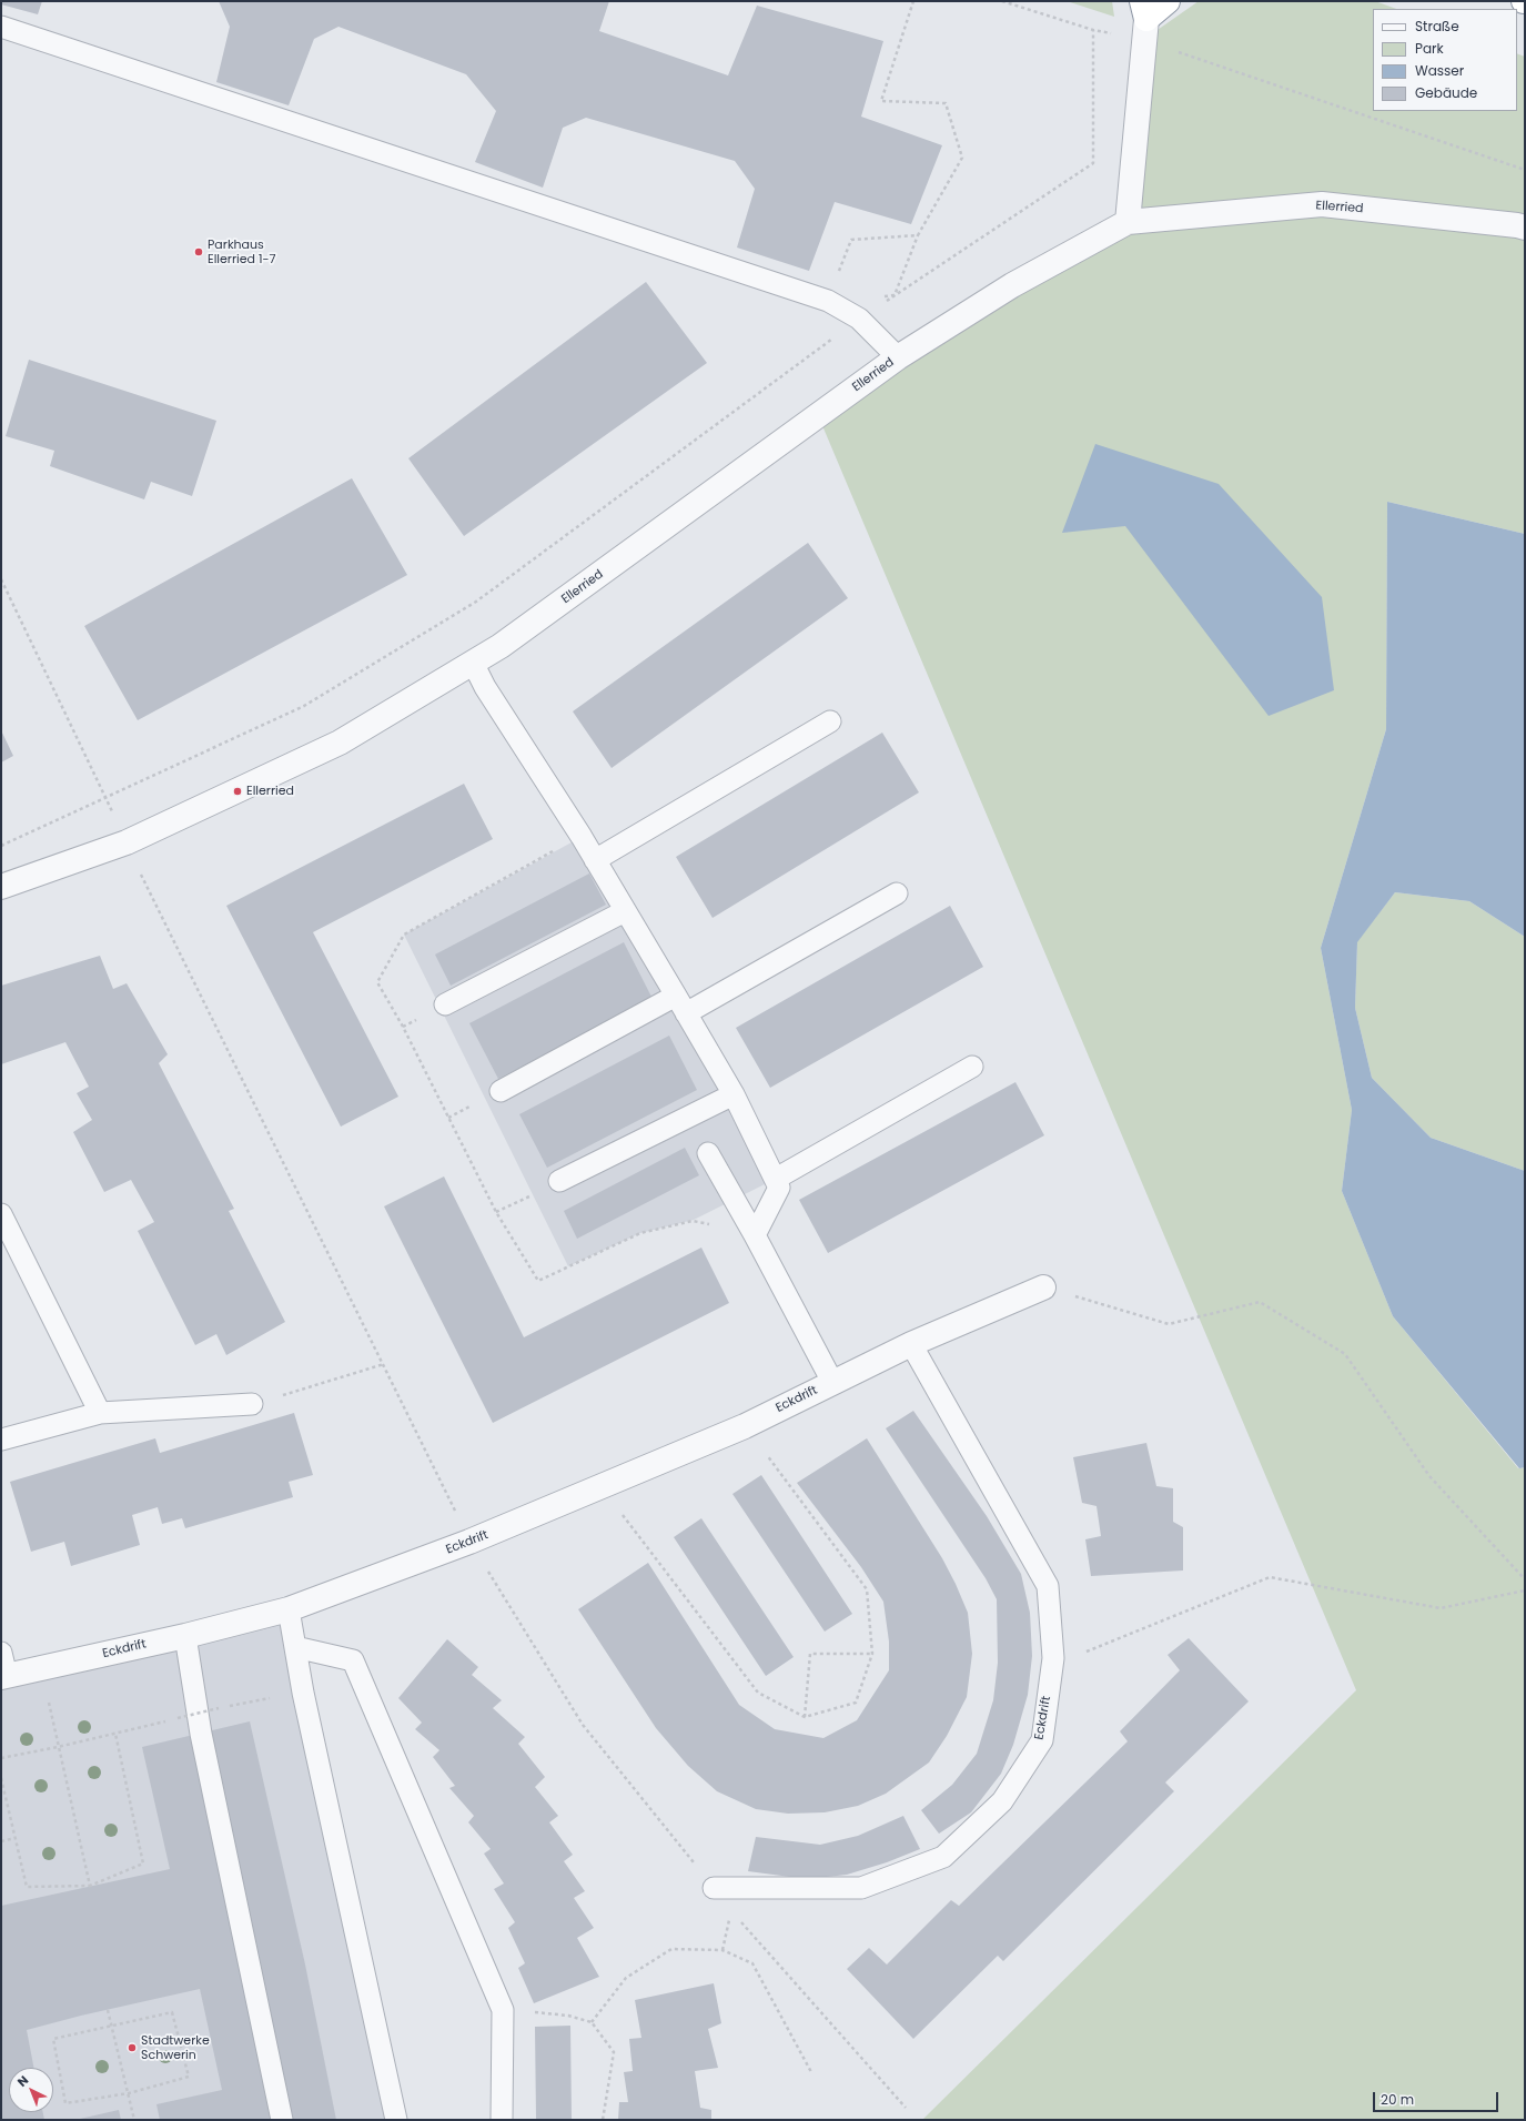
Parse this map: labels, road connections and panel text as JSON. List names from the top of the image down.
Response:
{
  "streets": {
    "street": ["Ellerried", "Eckdrift"]
  },
  "places": ["Parkhaus Ellerried 1-7", "Ellerried", "Stadtwerke Schwerin"],
  "legend": [
    "Straße",
    "Park",
    "Wasser",
    "Gebäude"
  ],
  "scale_bar": "20 m",
  "north": "top left"
}
